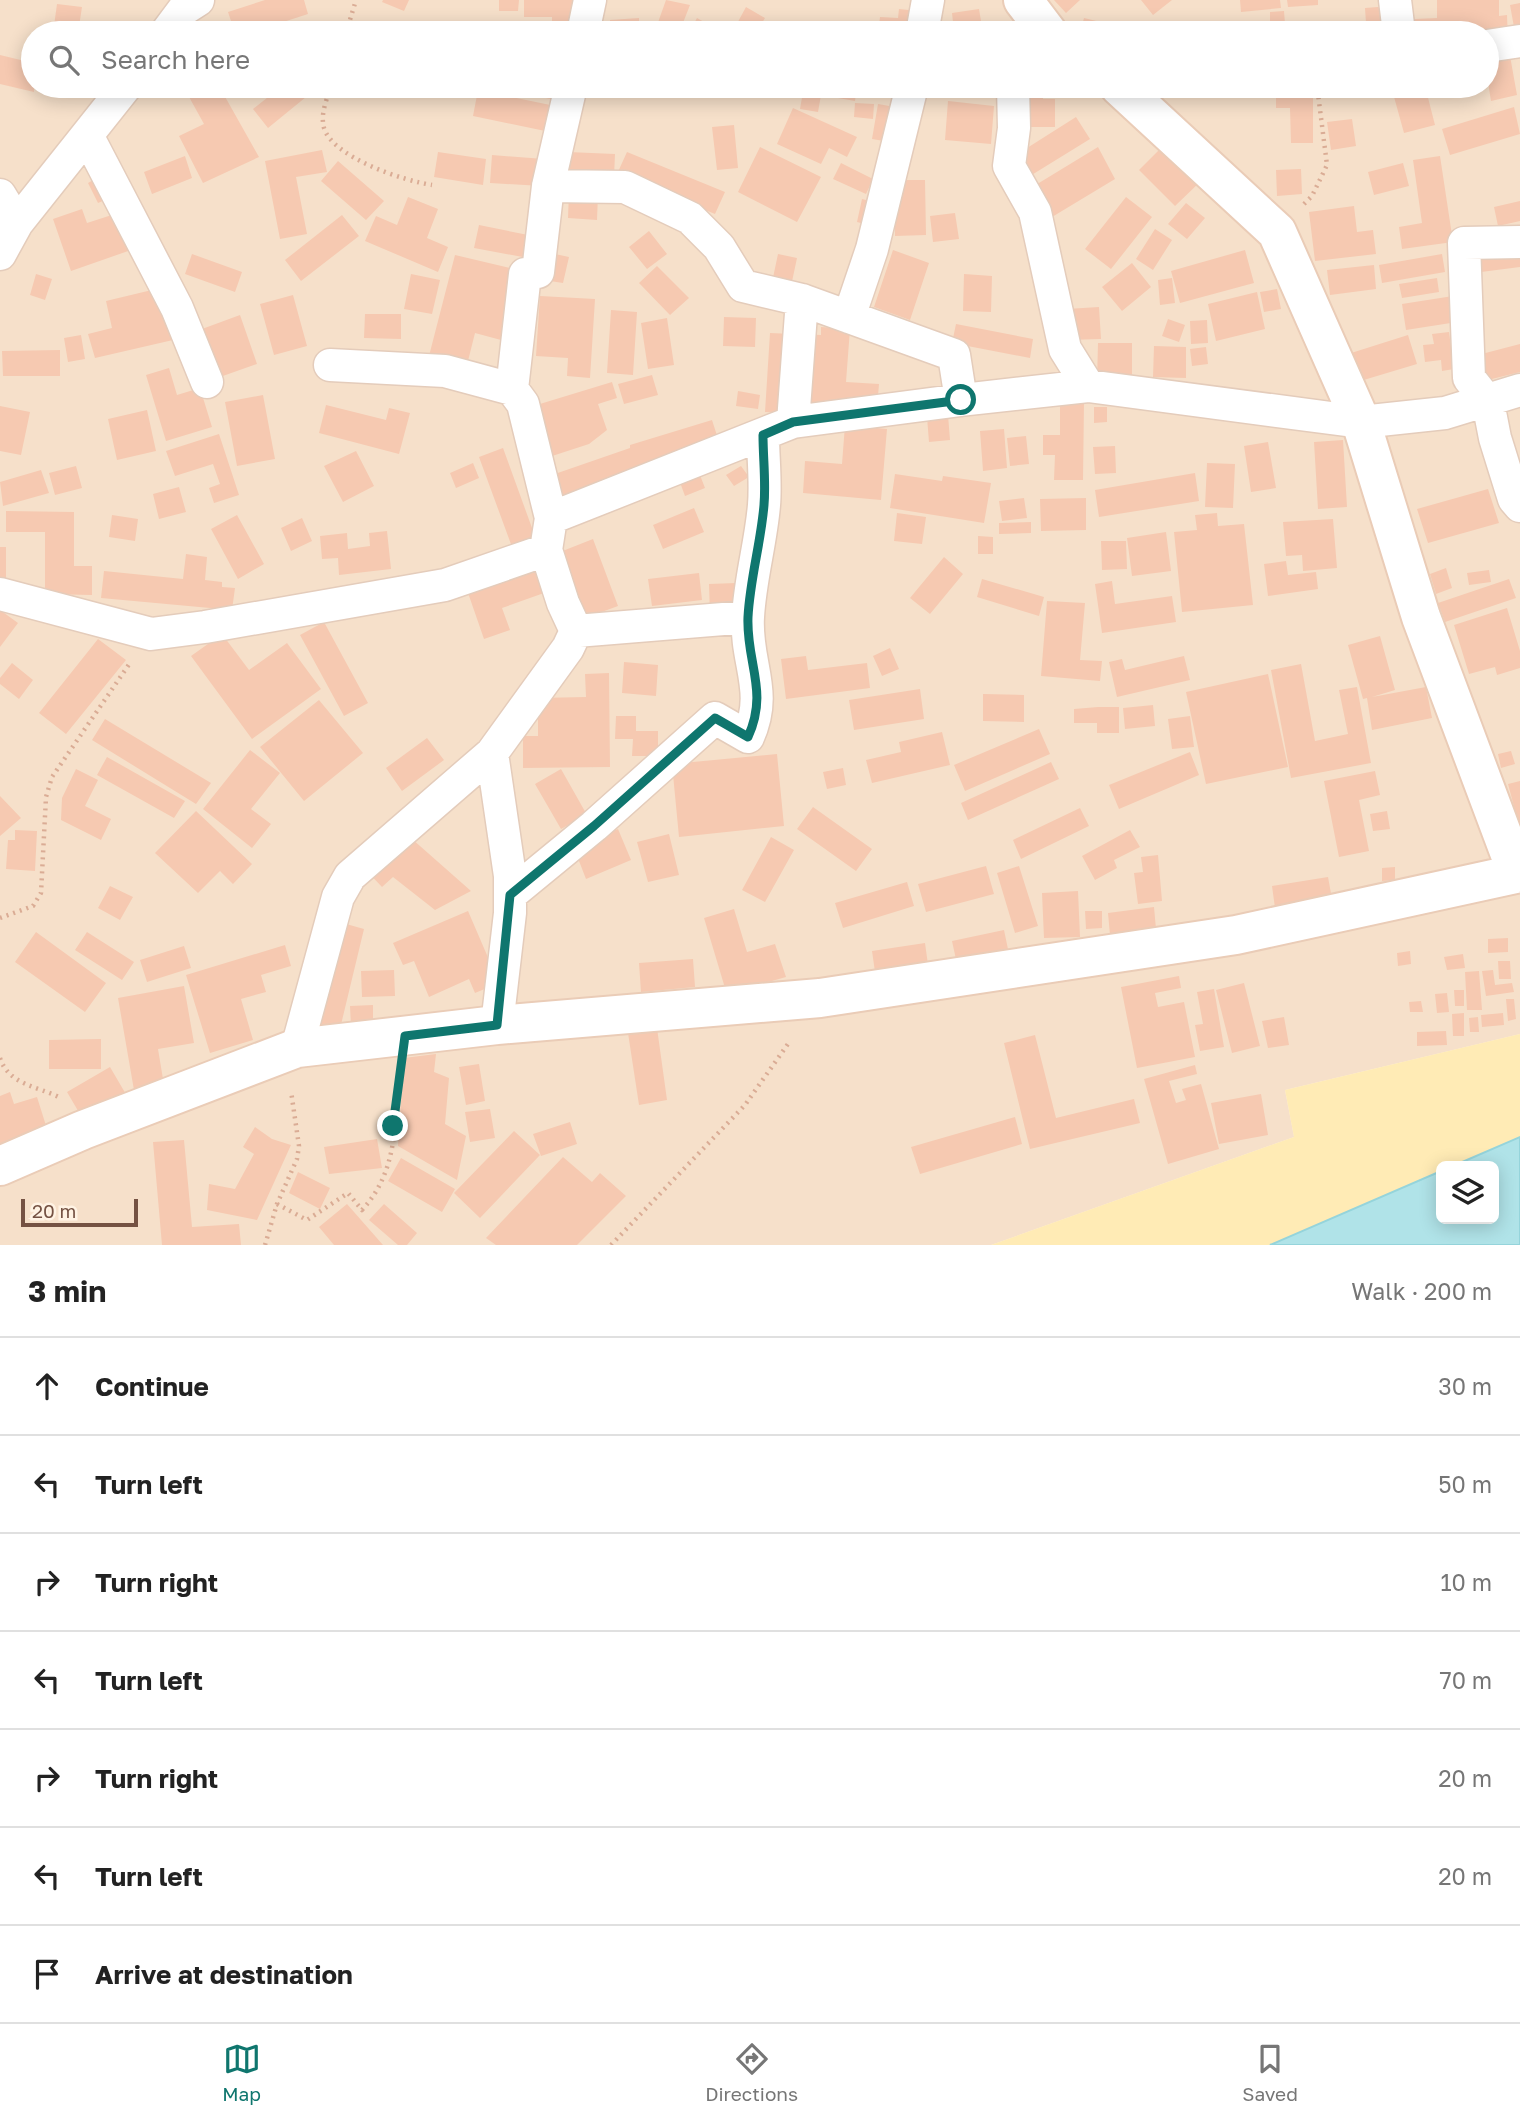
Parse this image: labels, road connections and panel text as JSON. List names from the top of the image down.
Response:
{
  "scale_bar": "20 m",
  "page": {
    "search": "Search here",
    "scale": "20 m",
    "heading": ["3 min", "Walk · 200 m"],
    "list": [
      ["Continue", "30 m"],
      ["Turn left", "50 m"],
      ["Turn right", "10 m"],
      ["Turn left", "70 m"],
      ["Turn right", "20 m"],
      ["Turn left", "20 m"],
      "Arrive at destination"
    ],
    "nav": ["Map", "Directions", "Saved"]
  }
}
